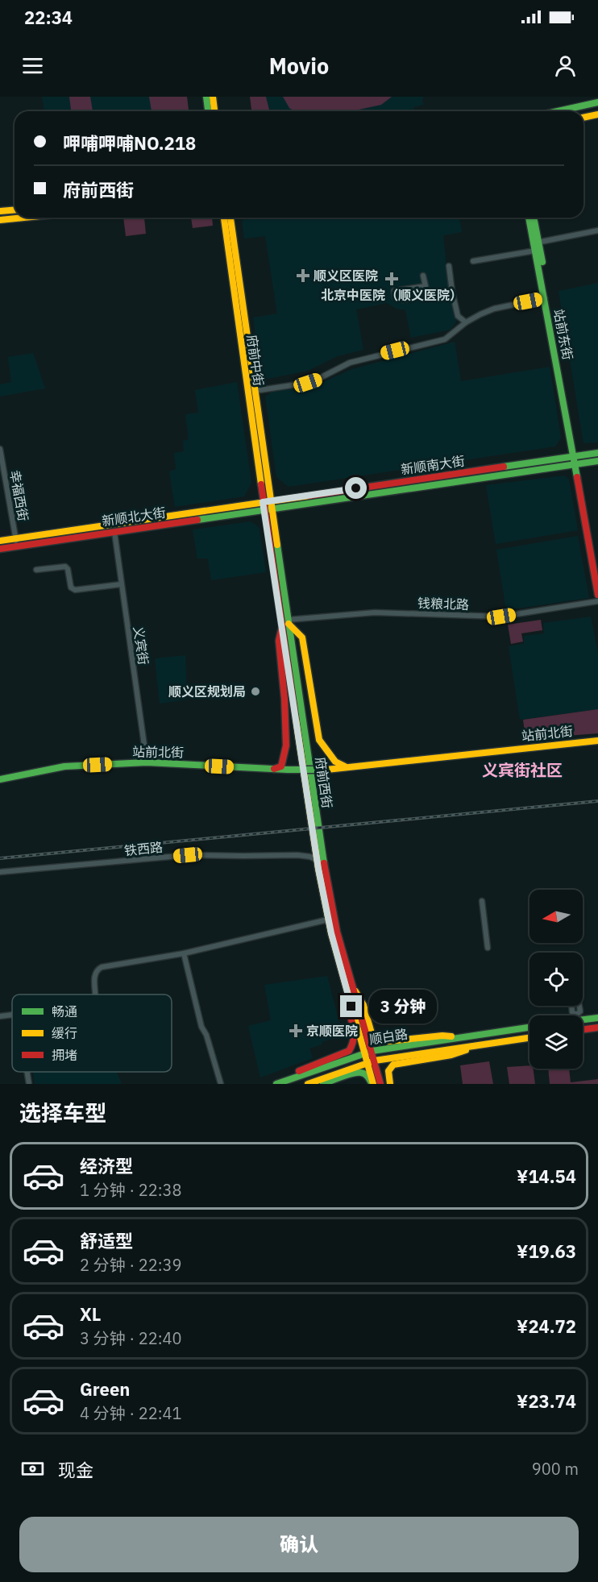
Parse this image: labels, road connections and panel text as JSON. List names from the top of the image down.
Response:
{
  "streets": {
    "main road": [
      "站前东街",
      "府前中街",
      "新顺南大街",
      "新顺北大街",
      "站前北街",
      "府前西街",
      "顺白路"
    ],
    "street": [
      "幸福西街",
      "钱粮北路",
      "义宾街",
      "铁西路"
    ]
  },
  "crossings": [
    ["站前东街", "新顺南大街"],
    ["府前中街", "新顺南大街"],
    ["府前中街", "新顺北大街"],
    ["府前中街", "府前西街"],
    ["新顺南大街", "新顺北大街"],
    ["新顺南大街", "府前西街"],
    ["幸福西街", "新顺北大街"],
    ["新顺北大街", "义宾街"],
    ["新顺北大街", "府前西街"],
    ["钱粮北路", "府前西街"],
    ["义宾街", "站前北街"],
    ["府前西街", "铁西路"],
    ["府前西街", "顺白路"]
  ],
  "districts": ["义宾街社区"],
  "places": {
    "health": ["顺义区医院", "北京中医院（顺义医院）", "京顺医院"],
    "other": ["顺义区规划局"]
  },
  "legend": ["畅通", "缓行", "拥堵"],
  "north": "left",
  "page": {
    "status": "22:34",
    "header": "Movio",
    "banner": ["呷哺呷哺NO.218", "府前西街"],
    "bubble": "3 分钟",
    "heading": "选择车型",
    "list": [
      {
        "name": "经济型",
        "note": "1 分钟 · 22:38",
        "value": "¥14.54"
      },
      {
        "name": "舒适型",
        "note": "2 分钟 · 22:39",
        "value": "¥19.63"
      },
      {
        "name": "XL",
        "note": "3 分钟 · 22:40",
        "value": "¥24.72"
      },
      {
        "name": "Green",
        "note": "4 分钟 · 22:41",
        "value": "¥23.74"
      }
    ],
    "pay": ["现金", "900 m"],
    "buttons": "确认"
  }
}
